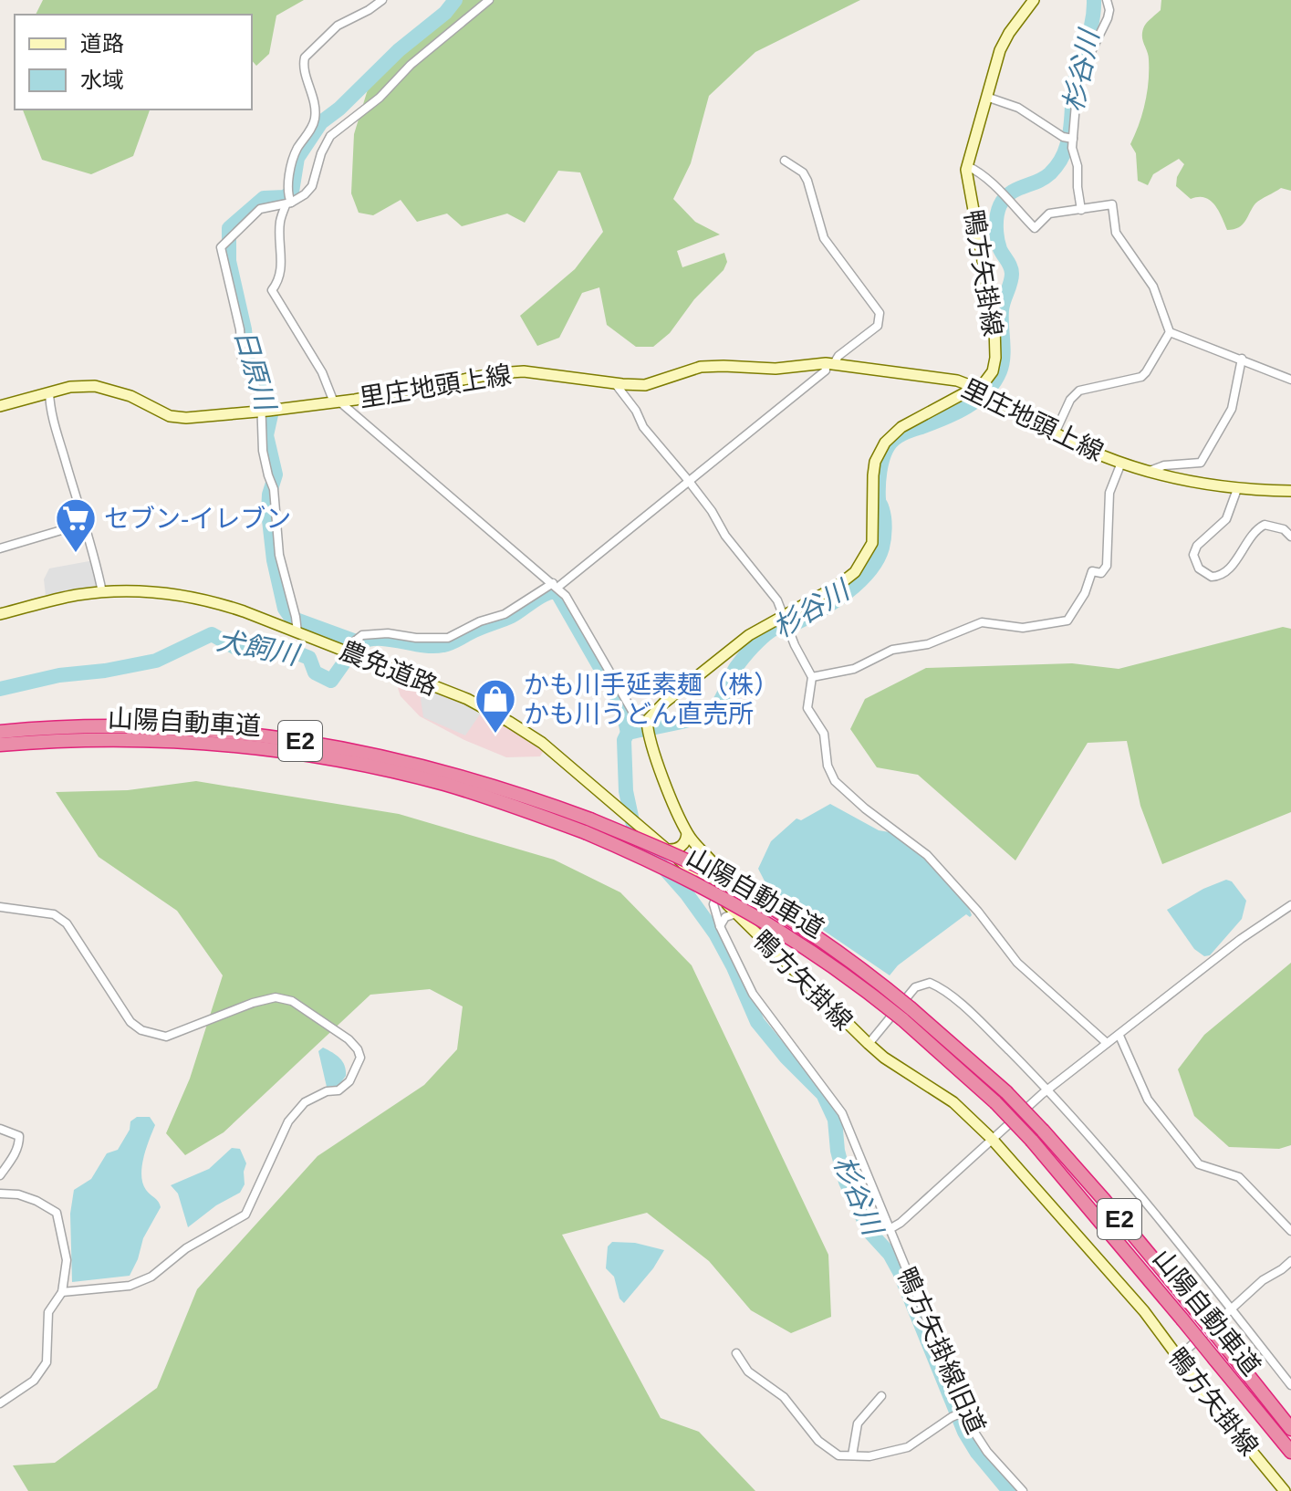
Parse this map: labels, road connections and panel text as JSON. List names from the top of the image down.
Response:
{
  "streets": {
    "highway": ["山陽自動車道", "E2"],
    "main road": ["鴨方矢掛線", "里庄地頭上線", "農免道路"],
    "street": ["鴨方矢掛線旧道"]
  },
  "crossings": [
    ["鴨方矢掛線", "里庄地頭上線"],
    ["鴨方矢掛線", "農免道路"],
    ["鴨方矢掛線", "鴨方矢掛線旧道"],
    ["農免道路", "鴨方矢掛線旧道"]
  ],
  "water": ["杉谷川", "日原川", "犬飼川"],
  "places": {
    "supermarket": ["セブン-イレブン"],
    "shop": ["かも川手延素麺（株） かも川うどん直売所"]
  },
  "legend": ["道路", "水域"]
}
